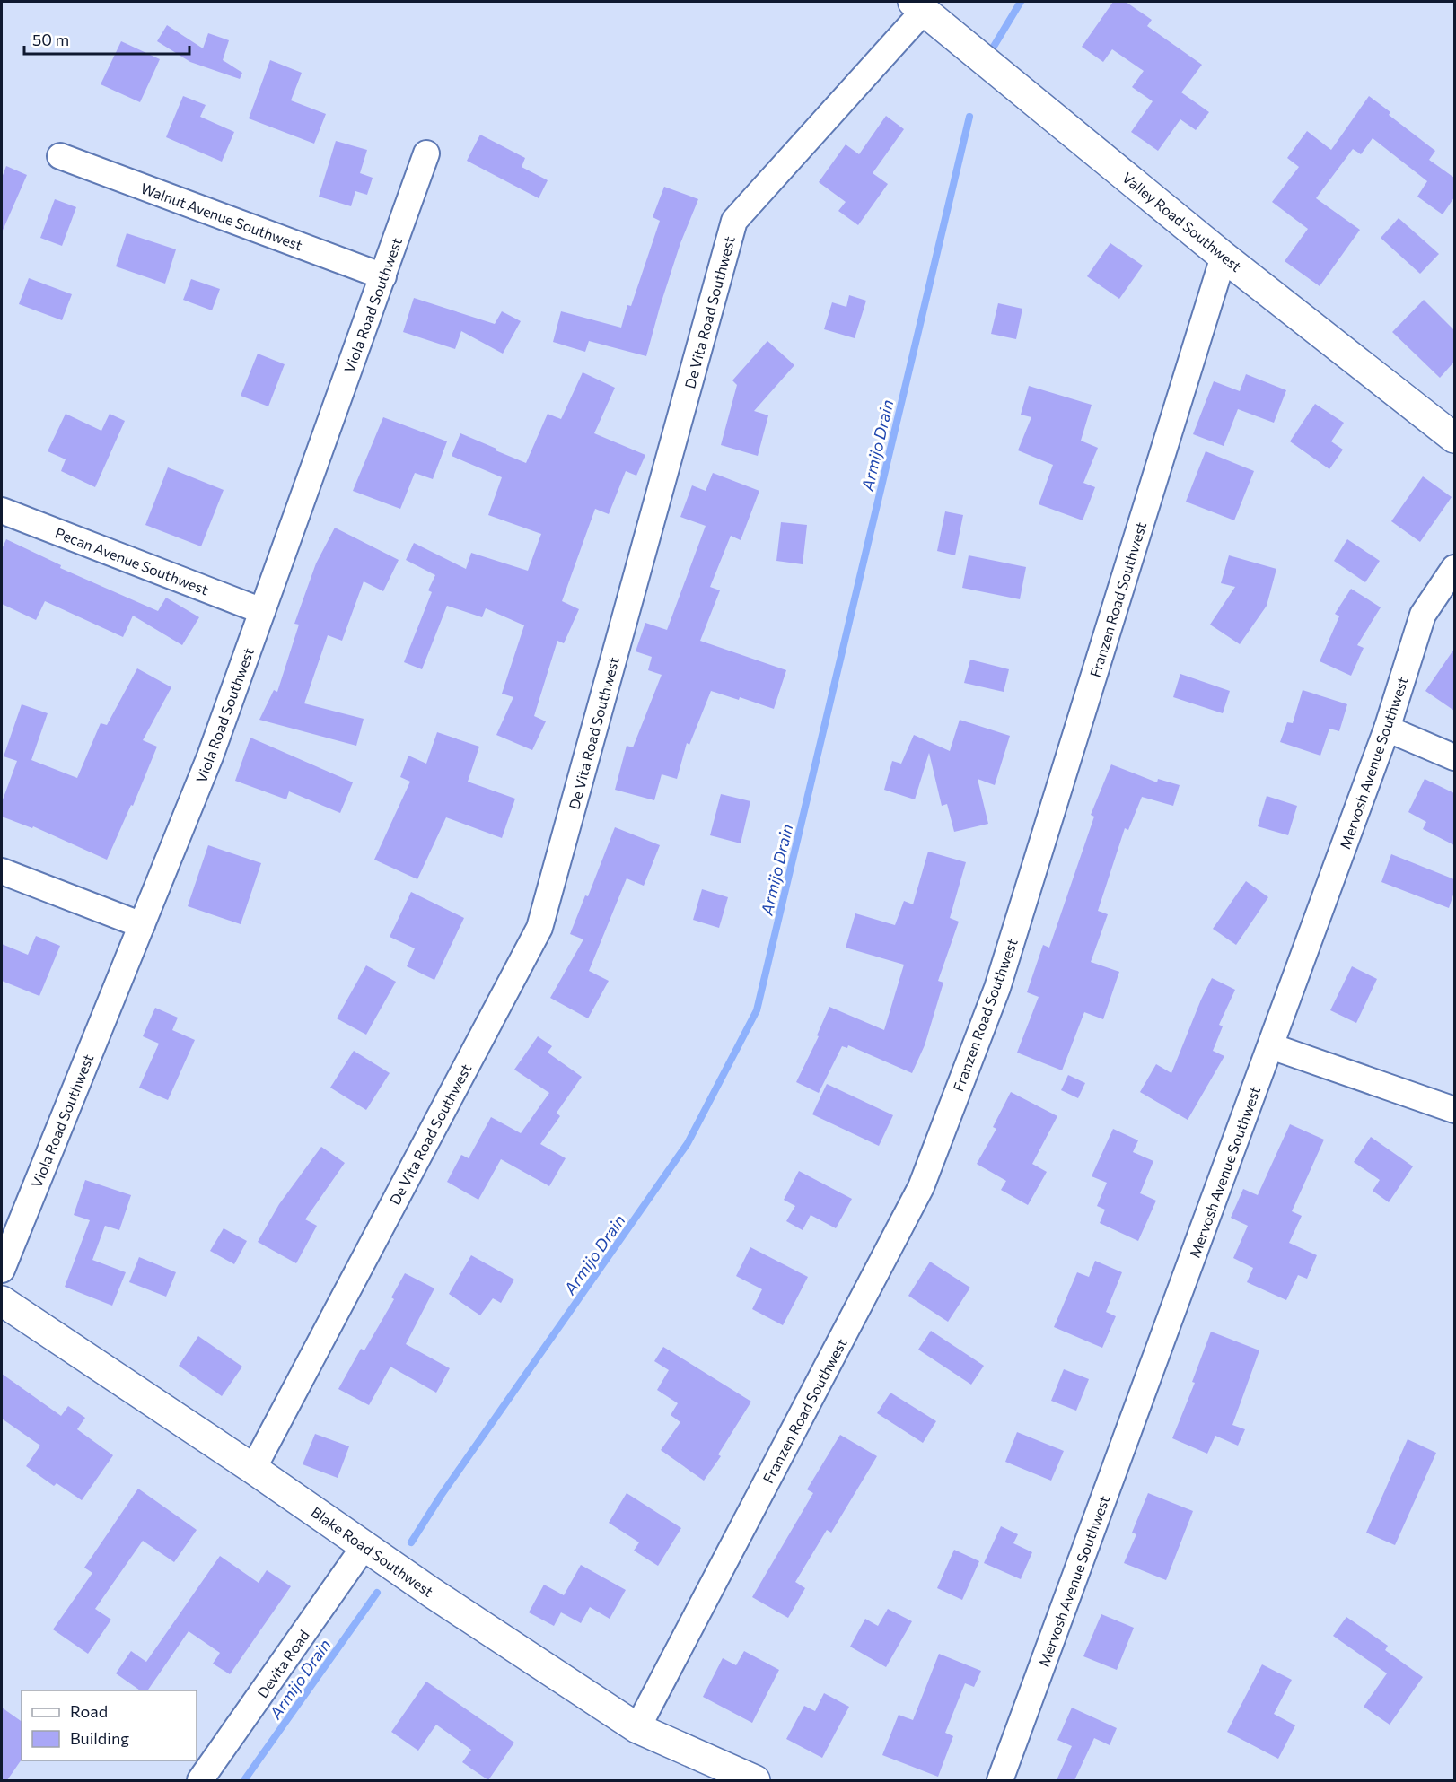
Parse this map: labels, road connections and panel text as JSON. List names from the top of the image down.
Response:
{
  "streets": {
    "street": [
      "Walnut Avenue Southwest",
      "Valley Road Southwest",
      "Viola Road Southwest",
      "De Vita Road Southwest",
      "Pecan Avenue Southwest",
      "Franzen Road Southwest",
      "Mervosh Avenue Southwest",
      "Blake Road Southwest",
      "Devita Road"
    ]
  },
  "crossings": [
    ["Walnut Avenue Southwest", "Viola Road Southwest"],
    ["Valley Road Southwest", "De Vita Road Southwest"],
    ["Valley Road Southwest", "Franzen Road Southwest"],
    ["Viola Road Southwest", "Pecan Avenue Southwest"],
    ["De Vita Road Southwest", "Blake Road Southwest"],
    ["Franzen Road Southwest", "Blake Road Southwest"],
    ["Blake Road Southwest", "Devita Road"]
  ],
  "water": ["Armijo Drain"],
  "legend": ["Road", "Building"],
  "scale_bar": "50 m"
}
